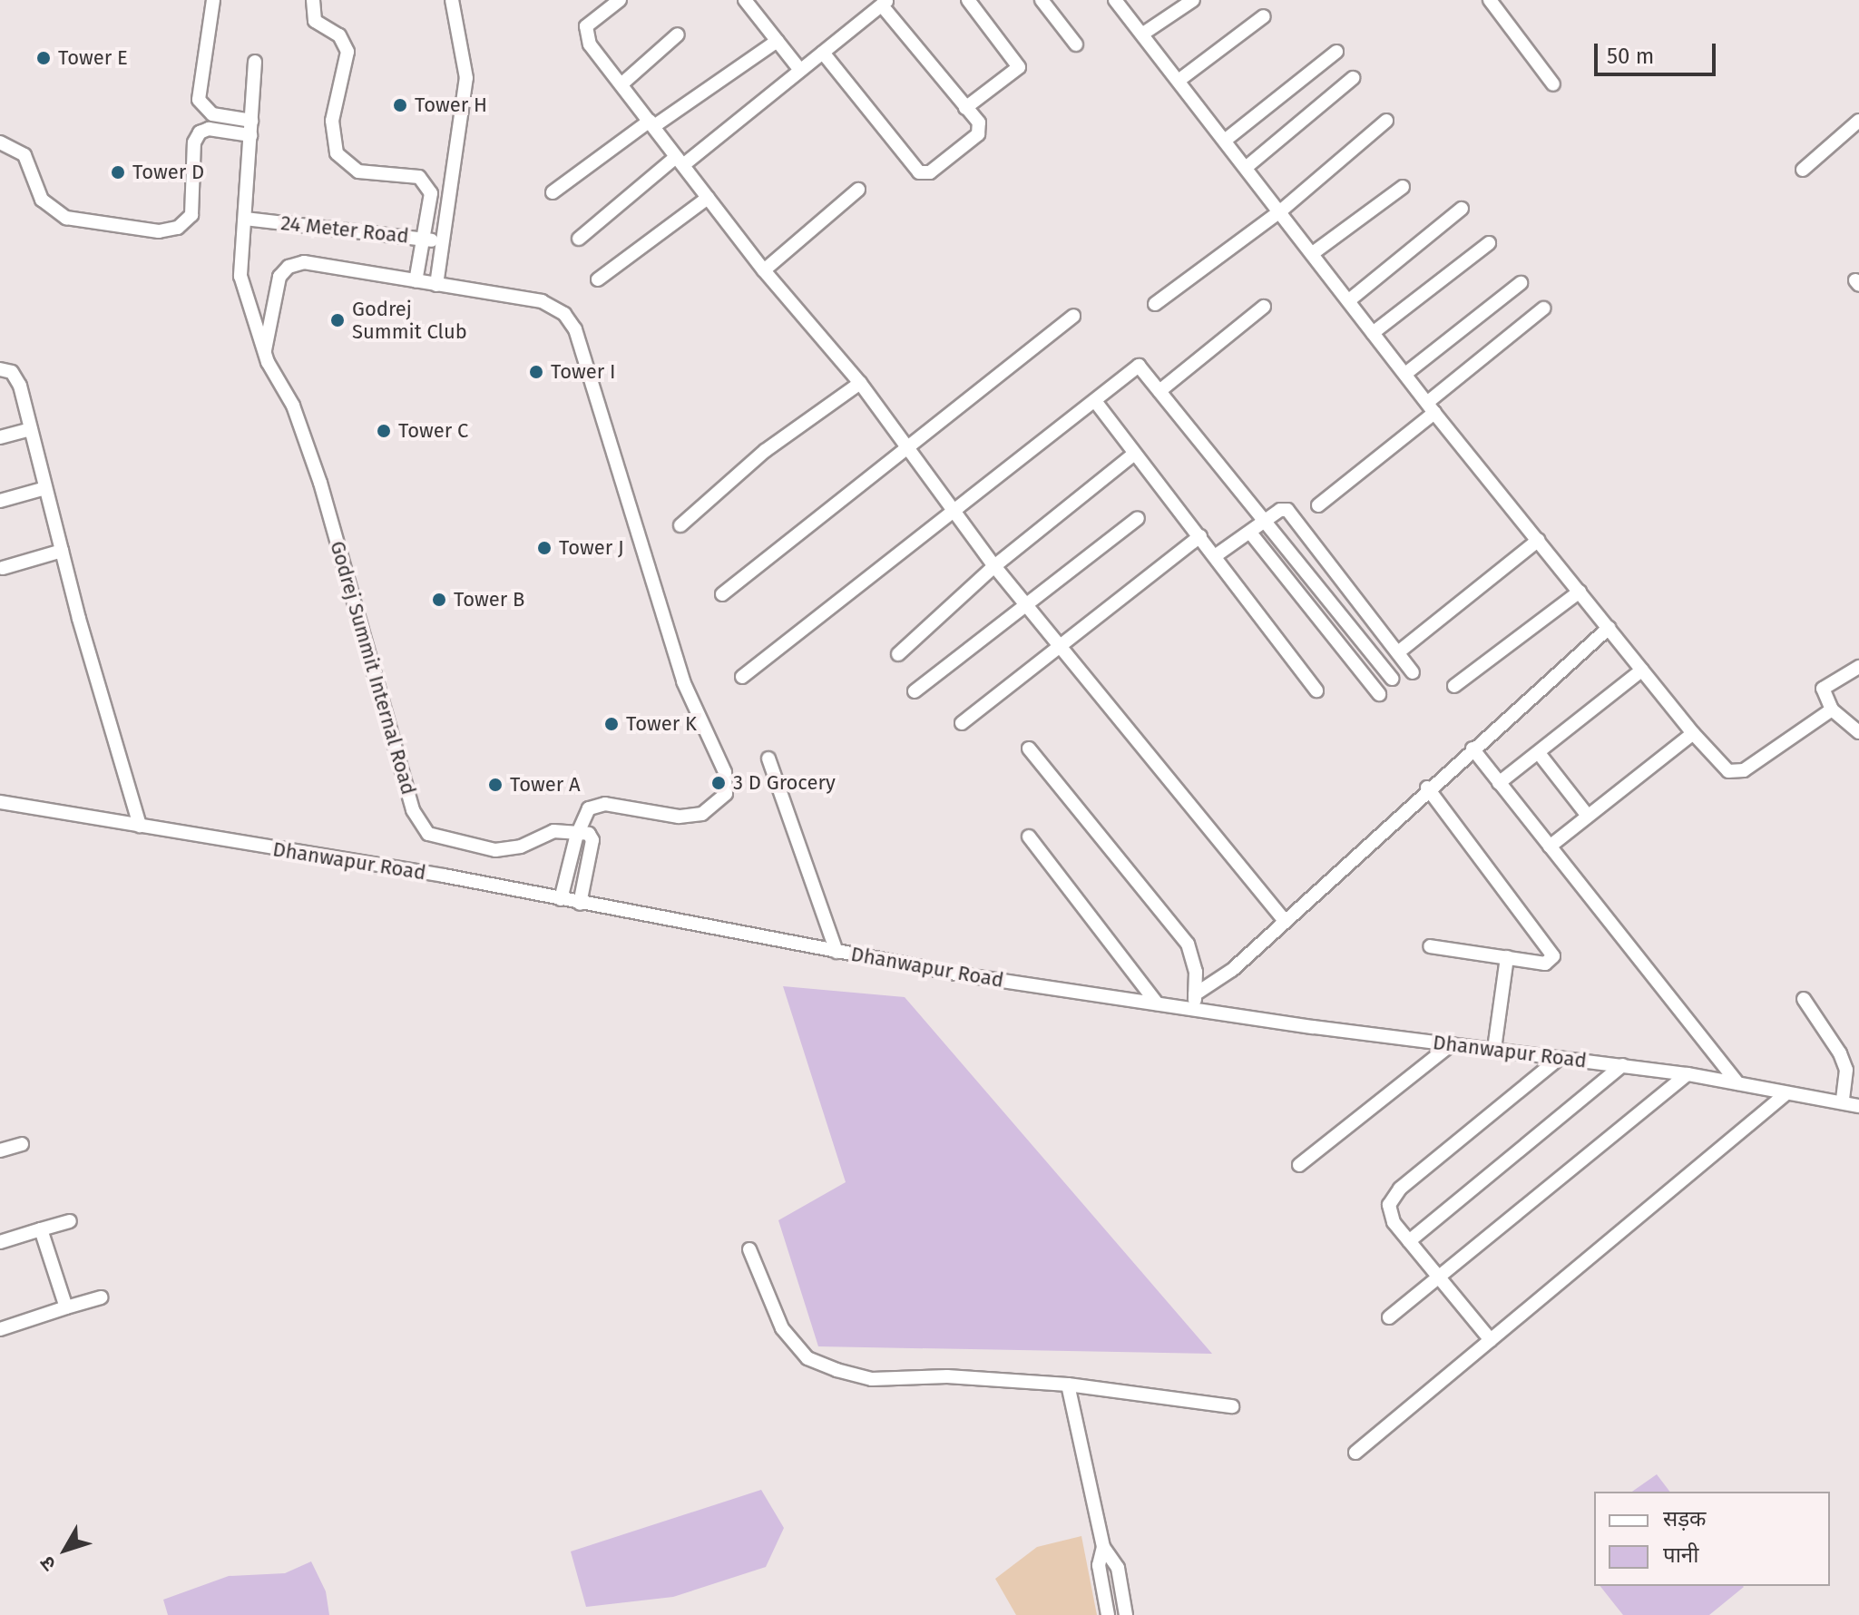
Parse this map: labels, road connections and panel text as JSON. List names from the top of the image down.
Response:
{
  "streets": {
    "street": ["24 Meter Road", "Godrej Summit Internal Road", "Dhanwapur Road"]
  },
  "crossings": [
    ["24 Meter Road", "Godrej Summit Internal Road"]
  ],
  "places": [
    "Tower E",
    "Tower H",
    "Tower D",
    "Godrej Summit Club",
    "Tower I",
    "Tower C",
    "Tower J",
    "Tower B",
    "Tower K",
    "3 D Grocery",
    "Tower A"
  ],
  "legend": ["सड़क", "पानी"],
  "scale_bar": "50 m",
  "north": "bottom left"
}
